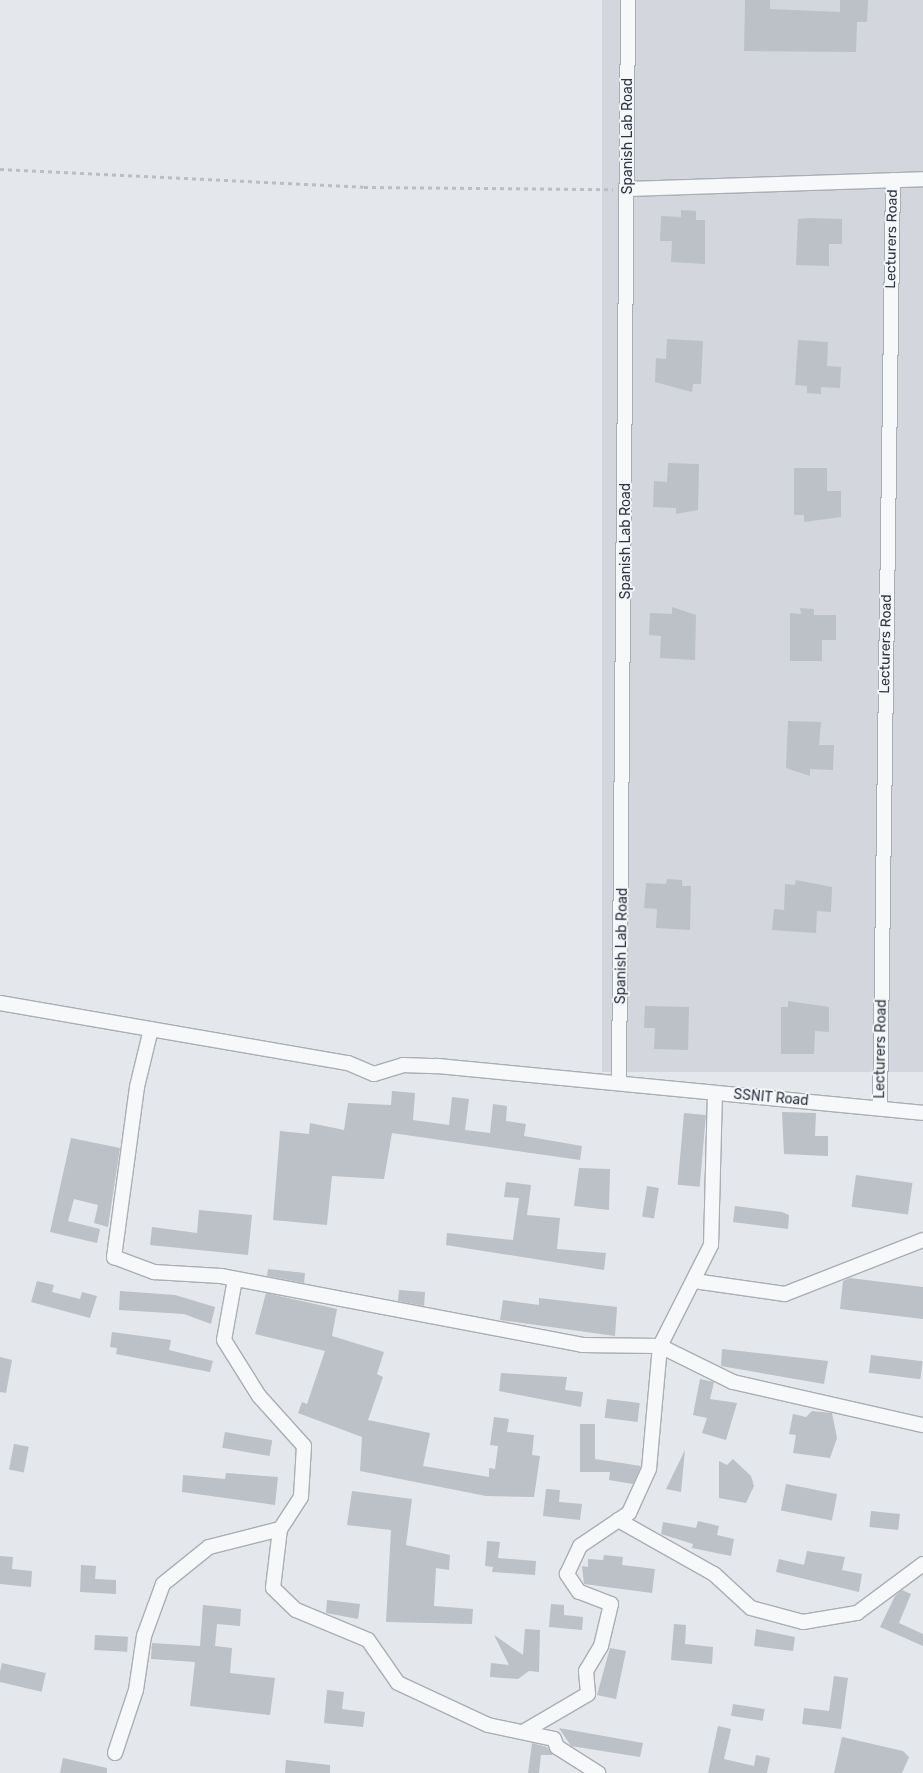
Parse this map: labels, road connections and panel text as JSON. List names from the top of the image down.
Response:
{
  "streets": {
    "street": ["Spanish Lab Road", "Lecturers Road", "SSNIT Road"]
  },
  "crossings": [
    ["Spanish Lab Road", "SSNIT Road"],
    ["Lecturers Road", "SSNIT Road"]
  ]
}
